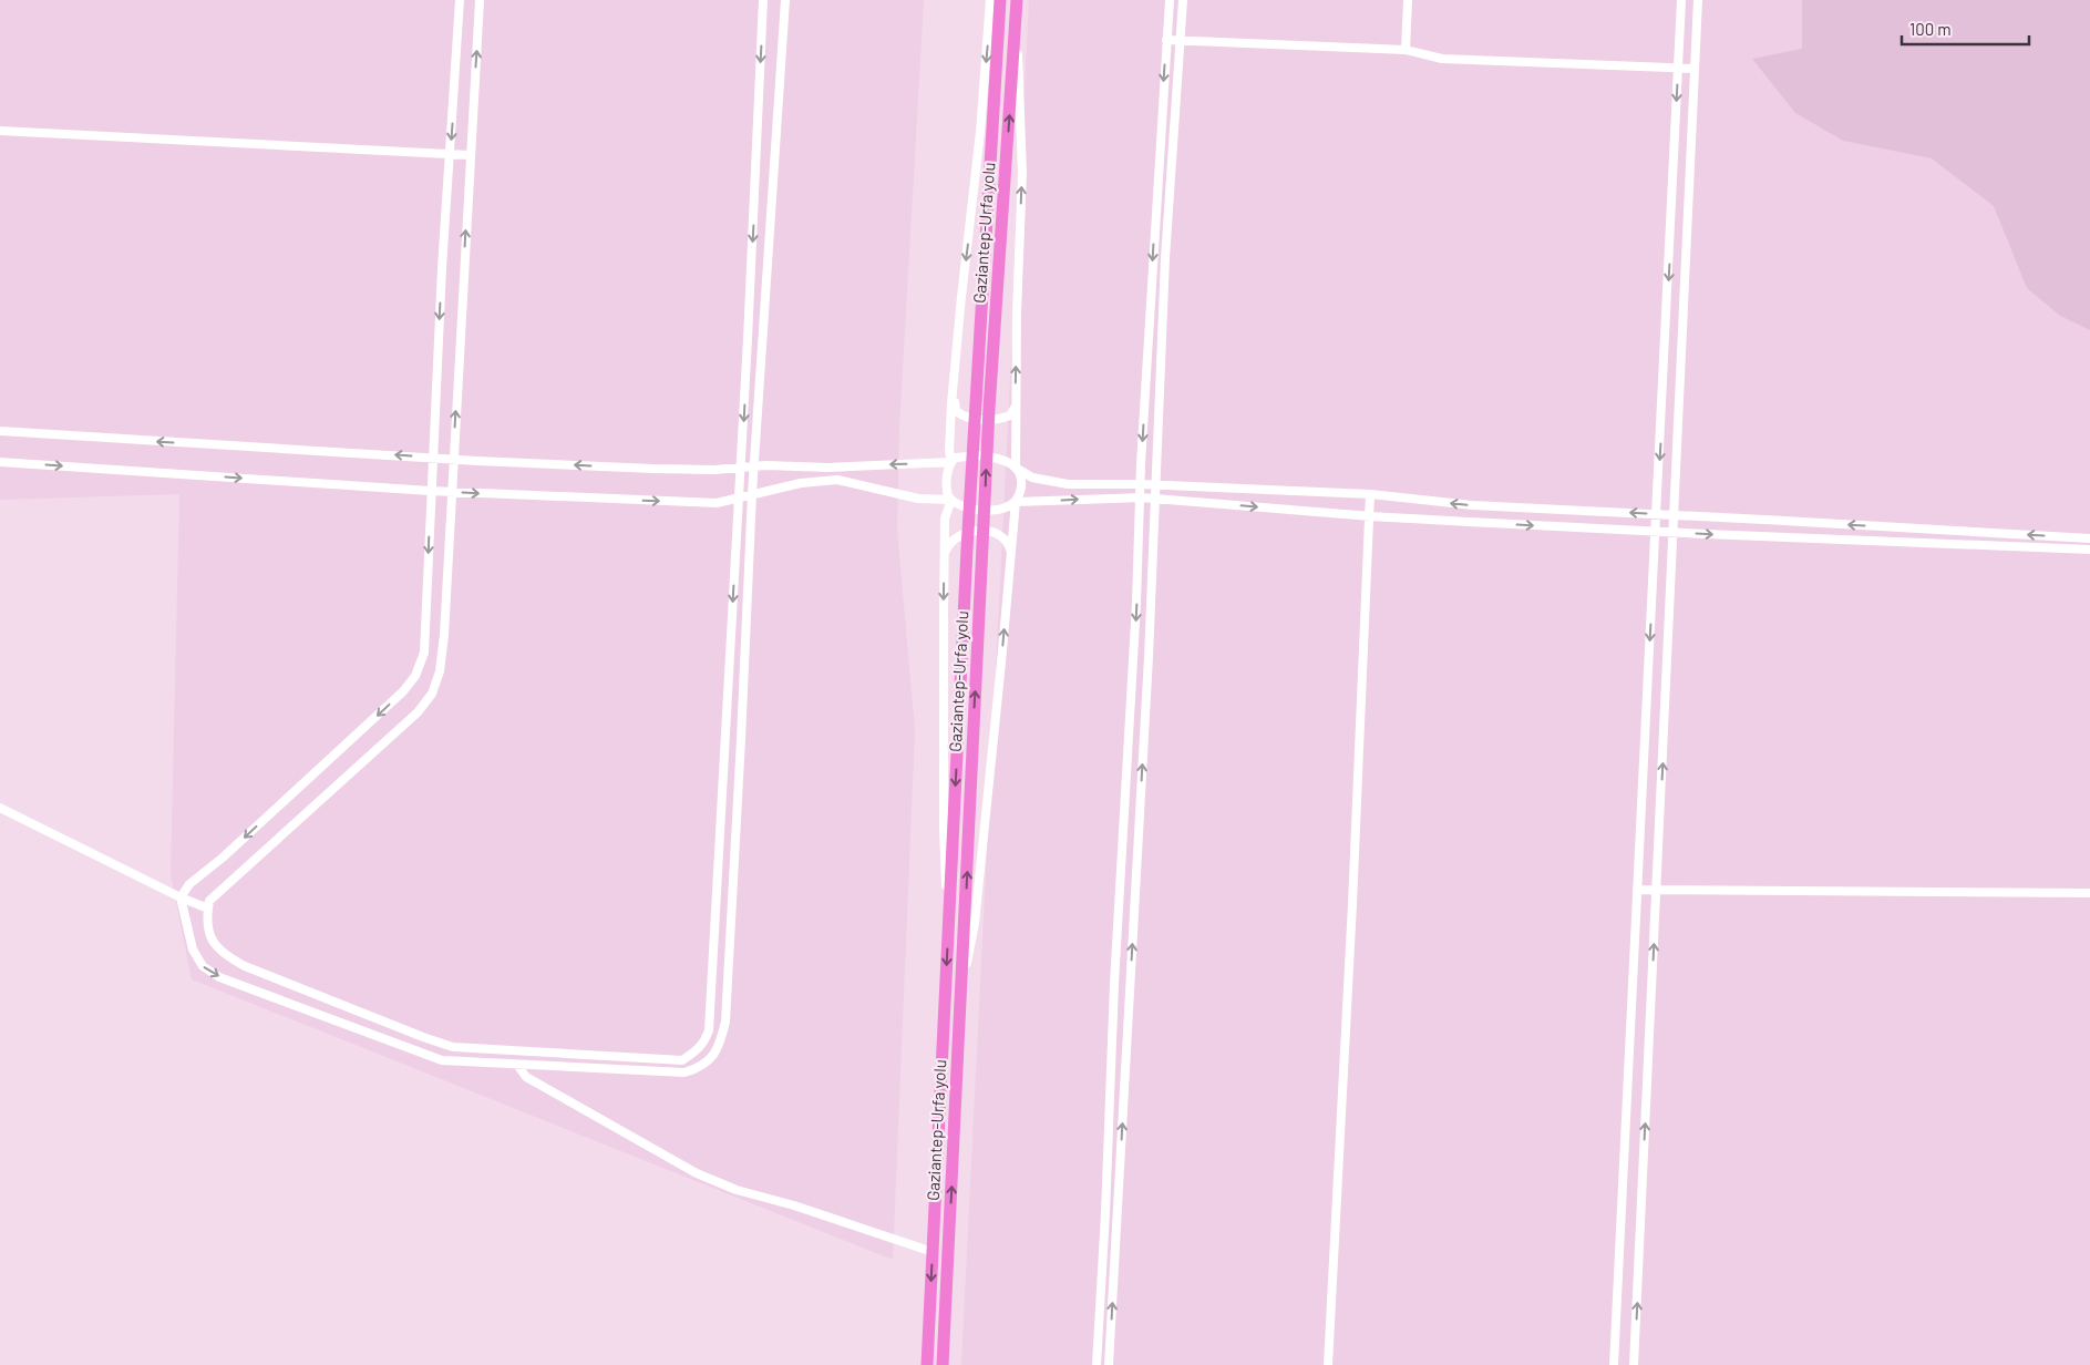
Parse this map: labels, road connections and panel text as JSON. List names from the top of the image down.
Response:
{
  "streets": {
    "highway": ["Gaziantep-Urfa yolu"]
  },
  "scale_bar": "100 m"
}
